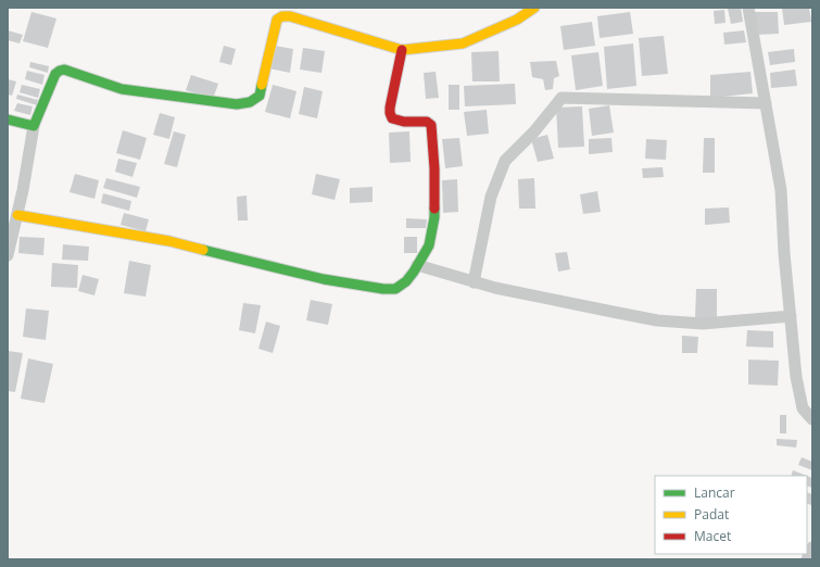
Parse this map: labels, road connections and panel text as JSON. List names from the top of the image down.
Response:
{
  "legend": ["Lancar", "Padat", "Macet"]
}
